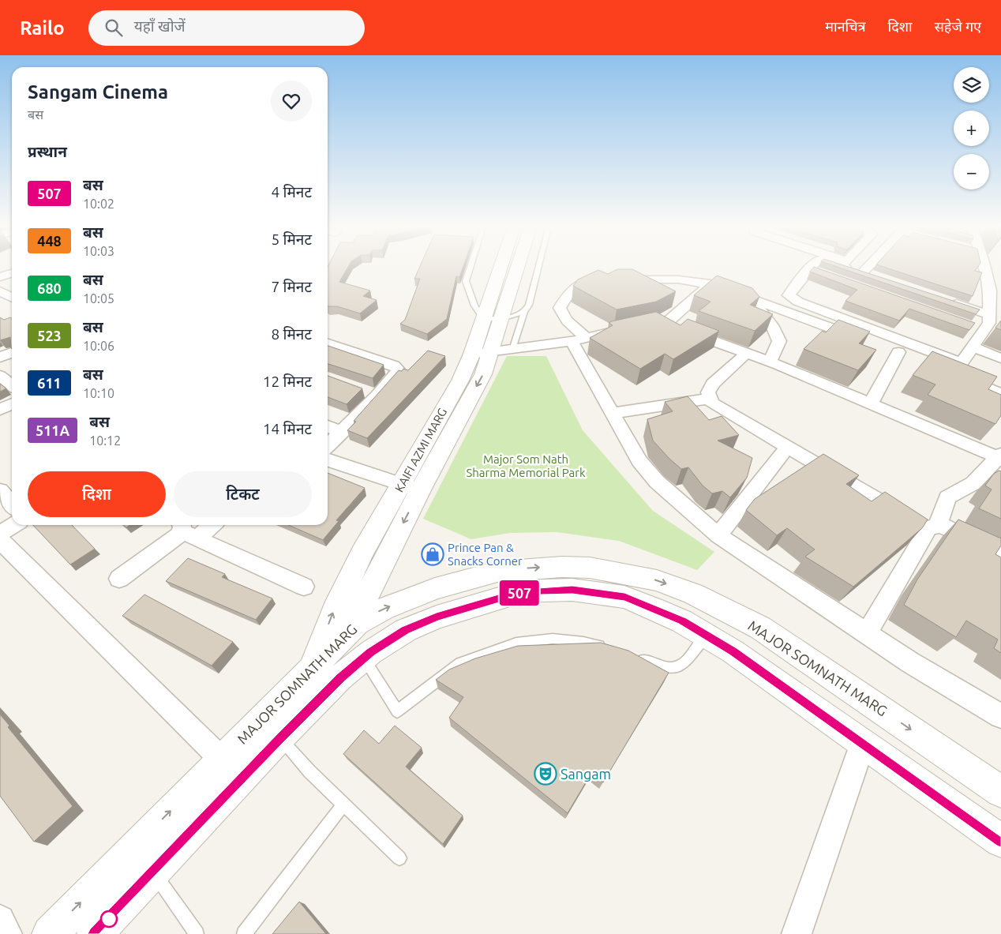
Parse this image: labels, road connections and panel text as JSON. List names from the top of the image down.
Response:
{
  "streets": {
    "street": ["KAIFI AZMI MARG", "MAJOR SOMNATH MARG"]
  },
  "crossings": [
    ["KAIFI AZMI MARG", "MAJOR SOMNATH MARG"]
  ],
  "parks": ["Major Som Nath Sharma Memorial Park"],
  "places": {
    "shop": ["Prince Pan & Snacks Corner"],
    "theatre": ["Sangam"]
  },
  "lines": ["bus line 507"],
  "page": {
    "header": "Railo",
    "search": "यहाँ खोजें",
    "nav": ["मानचित्र", "दिशा", "सहेजे गए"],
    "on_map": "507",
    "map_buttons": ["+", "−"],
    "heading": [
      ["Sangam Cinema", "बस"],
      "प्रस्थान"
    ],
    "list": [
      {
        "mark": "507",
        "name": "बस",
        "note": "10:02",
        "value": "4 मिनट"
      },
      {
        "mark": "448",
        "name": "बस",
        "note": "10:03",
        "value": "5 मिनट"
      },
      {
        "mark": "680",
        "name": "बस",
        "note": "10:05",
        "value": "7 मिनट"
      },
      {
        "mark": "523",
        "name": "बस",
        "note": "10:06",
        "value": "8 मिनट"
      },
      {
        "mark": "611",
        "name": "बस",
        "note": "10:10",
        "value": "12 मिनट"
      },
      {
        "mark": "511A",
        "name": "बस",
        "note": "10:12",
        "value": "14 मिनट"
      }
    ],
    "buttons": ["दिशा", "टिकट"]
  }
}
